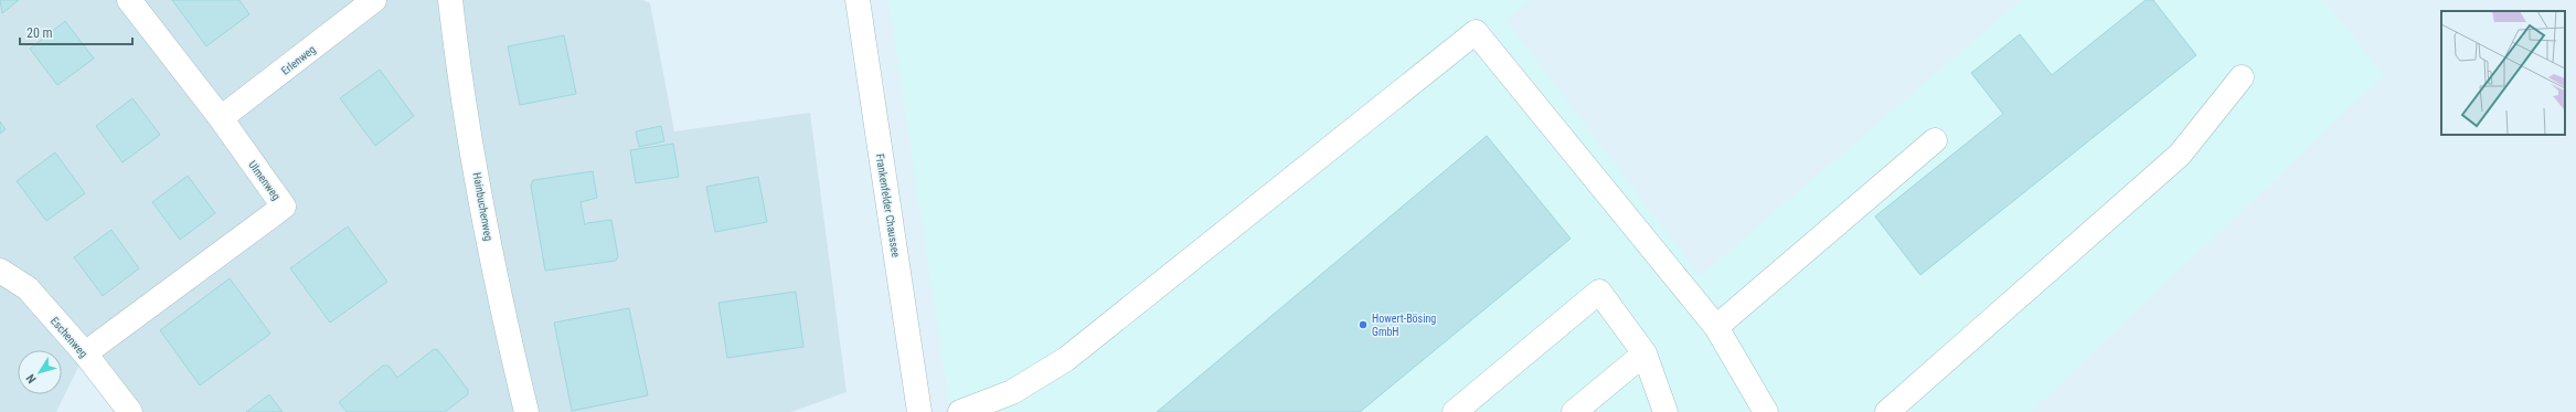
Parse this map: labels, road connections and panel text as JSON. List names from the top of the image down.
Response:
{
  "streets": {
    "street": [
      "Erlenweg",
      "Ulmenweg",
      "Frankenfelder Chaussee",
      "Hainbuchenweg",
      "Eschenweg"
    ]
  },
  "crossings": [
    ["Erlenweg", "Ulmenweg"],
    ["Ulmenweg", "Eschenweg"]
  ],
  "places": ["Howert-Bösing GmbH"],
  "scale_bar": "20 m",
  "north": "bottom left"
}
